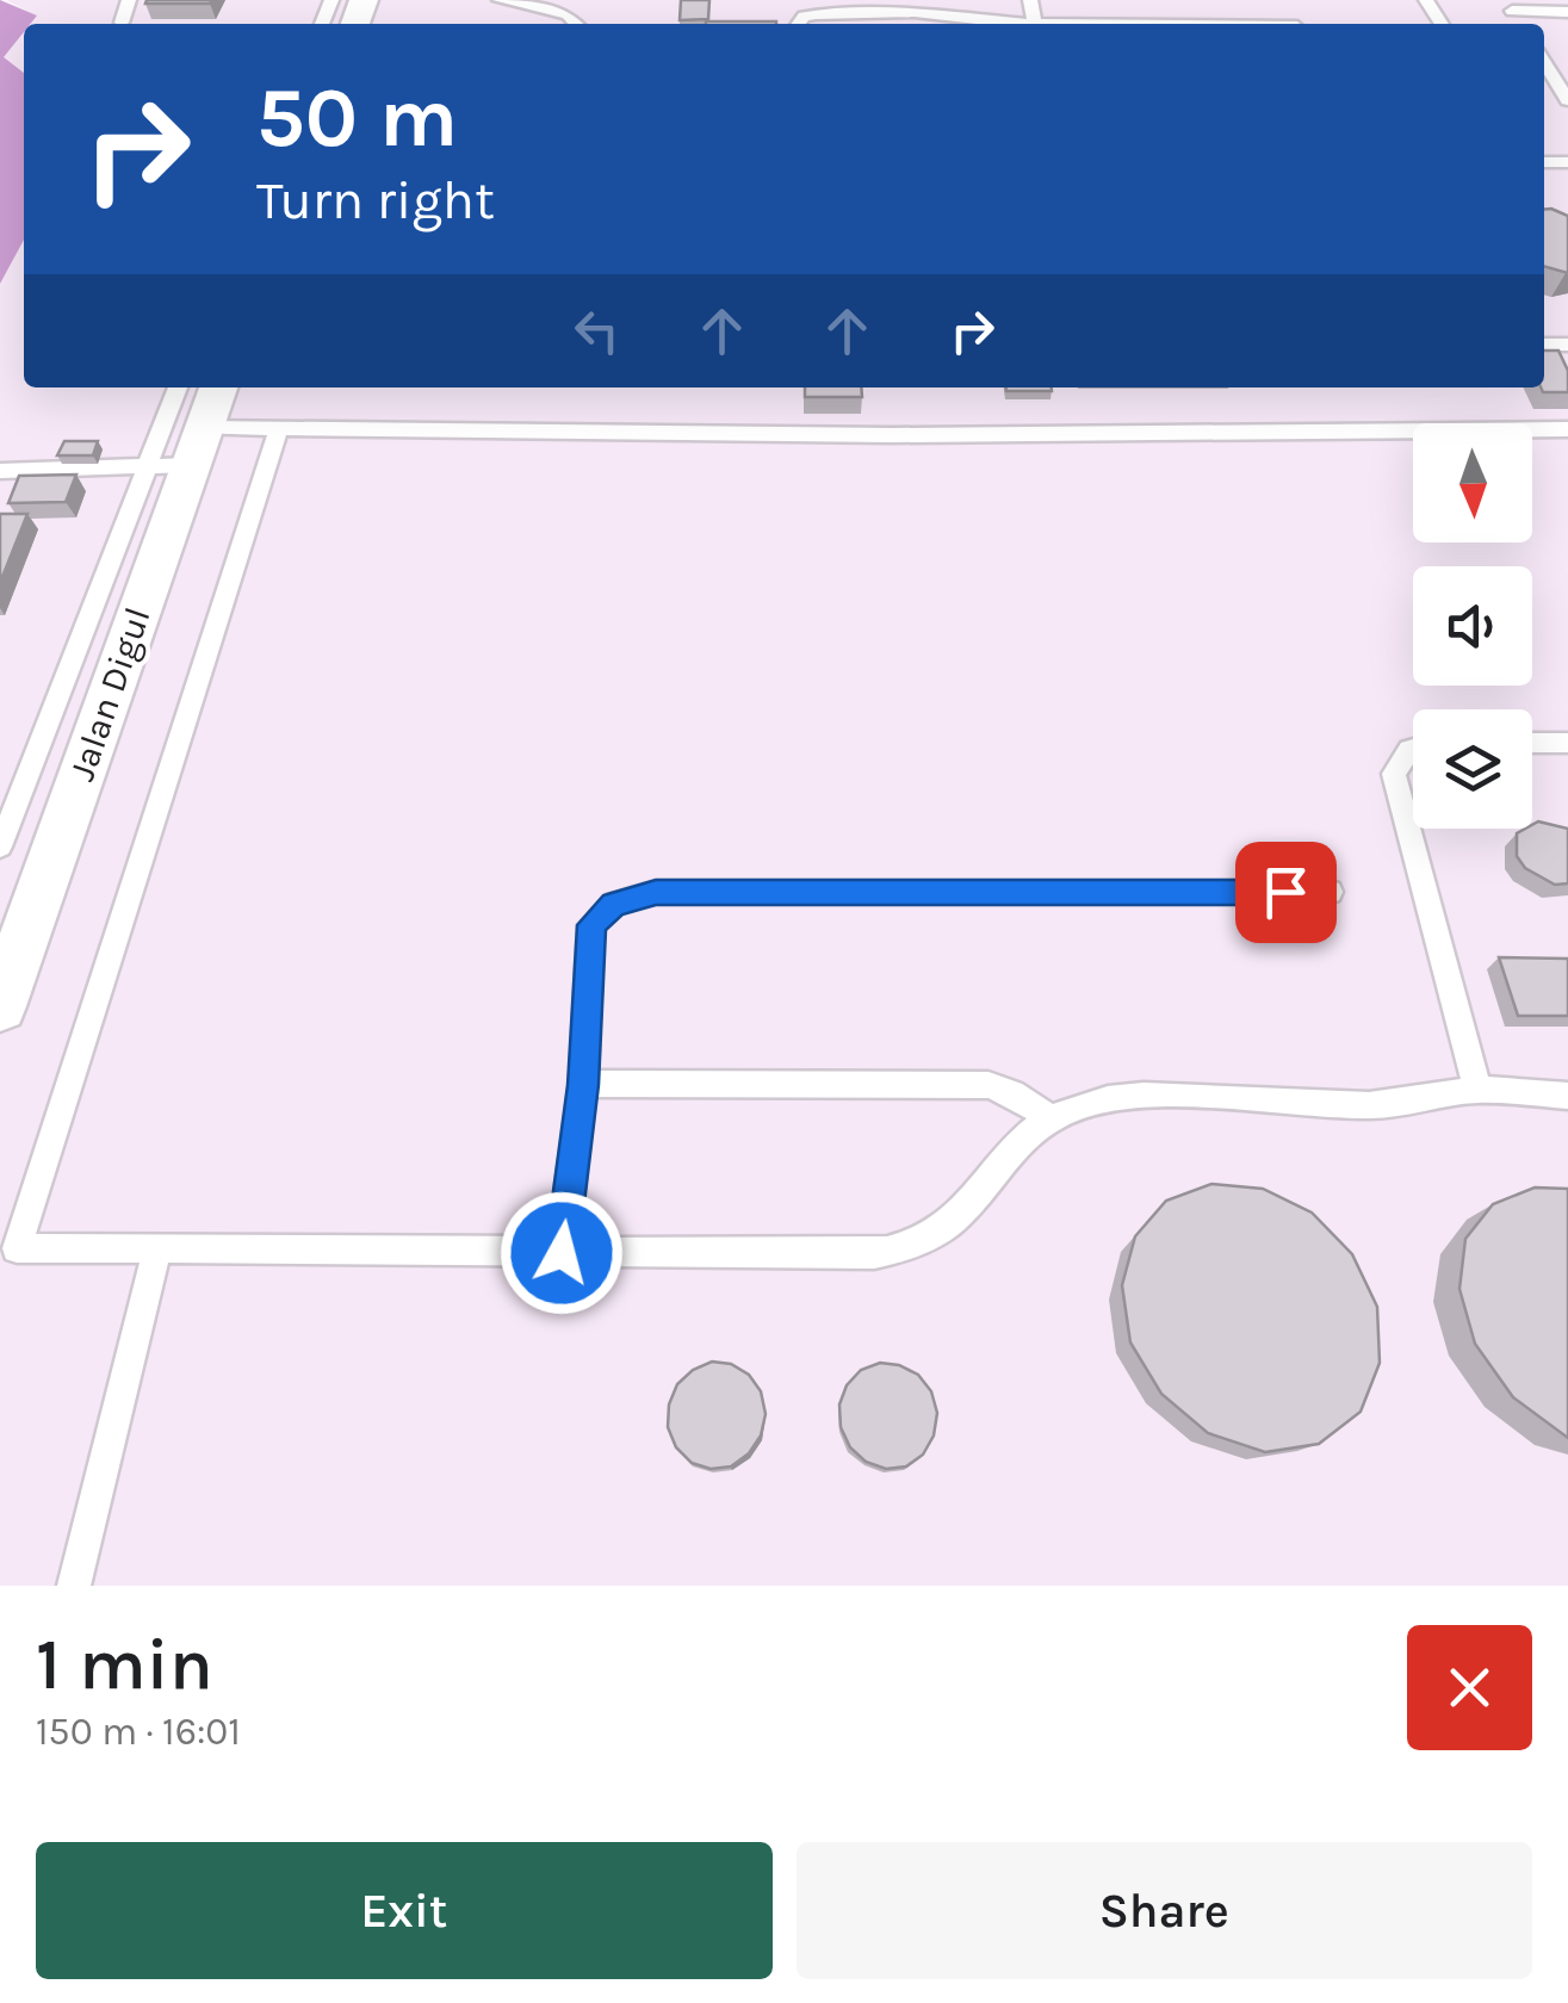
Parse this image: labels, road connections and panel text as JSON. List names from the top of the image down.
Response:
{
  "streets": {
    "street": ["Jalan Digul"]
  },
  "north": "bottom",
  "page": {
    "turn": ["50 m", "Turn right"],
    "heading": ["1 min", "150 m · 16:01"],
    "buttons": ["Exit", "Share"]
  }
}
